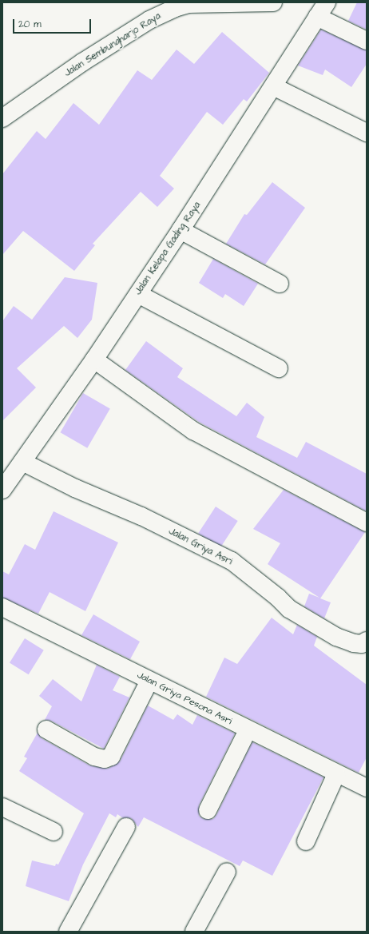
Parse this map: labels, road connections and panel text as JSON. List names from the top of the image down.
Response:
{
  "streets": {
    "street": [
      "Jalan Sembungharjo Raya",
      "Jalan Kelapa Gading Raya",
      "Jalan Griya Asri",
      "Jalan Griya Pesona Asri"
    ]
  },
  "crossings": [
    ["Jalan Kelapa Gading Raya", "Jalan Griya Asri"]
  ],
  "scale_bar": "20 m"
}
